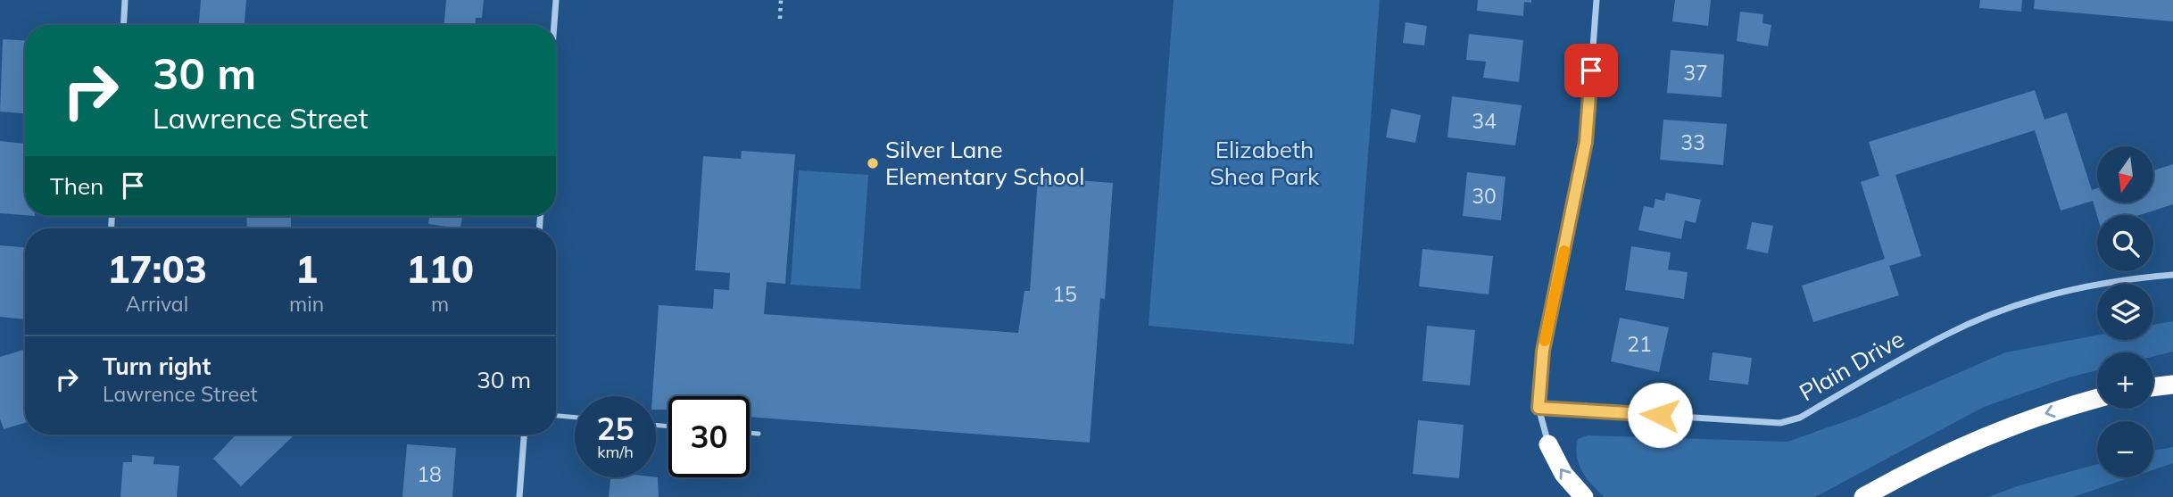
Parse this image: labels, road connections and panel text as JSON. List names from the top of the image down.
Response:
{
  "streets": {
    "street": ["Plain Drive"]
  },
  "parks": ["Elizabeth Shea Park"],
  "places": ["Silver Lane Elementary School"],
  "house_numbers": [
    "37",
    "34",
    "33",
    "30",
    "15",
    "21",
    "18"
  ],
  "north": "bottom",
  "page": {
    "turn": ["30 m", "Lawrence Street"],
    "map_buttons": ["+", "−"],
    "then": "Then",
    "eta": [
      "17:03",
      "Arrival",
      "1",
      "min",
      "110",
      "m"
    ],
    "list": [
      {
        "name": "Turn right",
        "note": "Lawrence Street",
        "value": "30 m"
      }
    ],
    "speed": "25 km/h",
    "limit": "30"
  }
}
